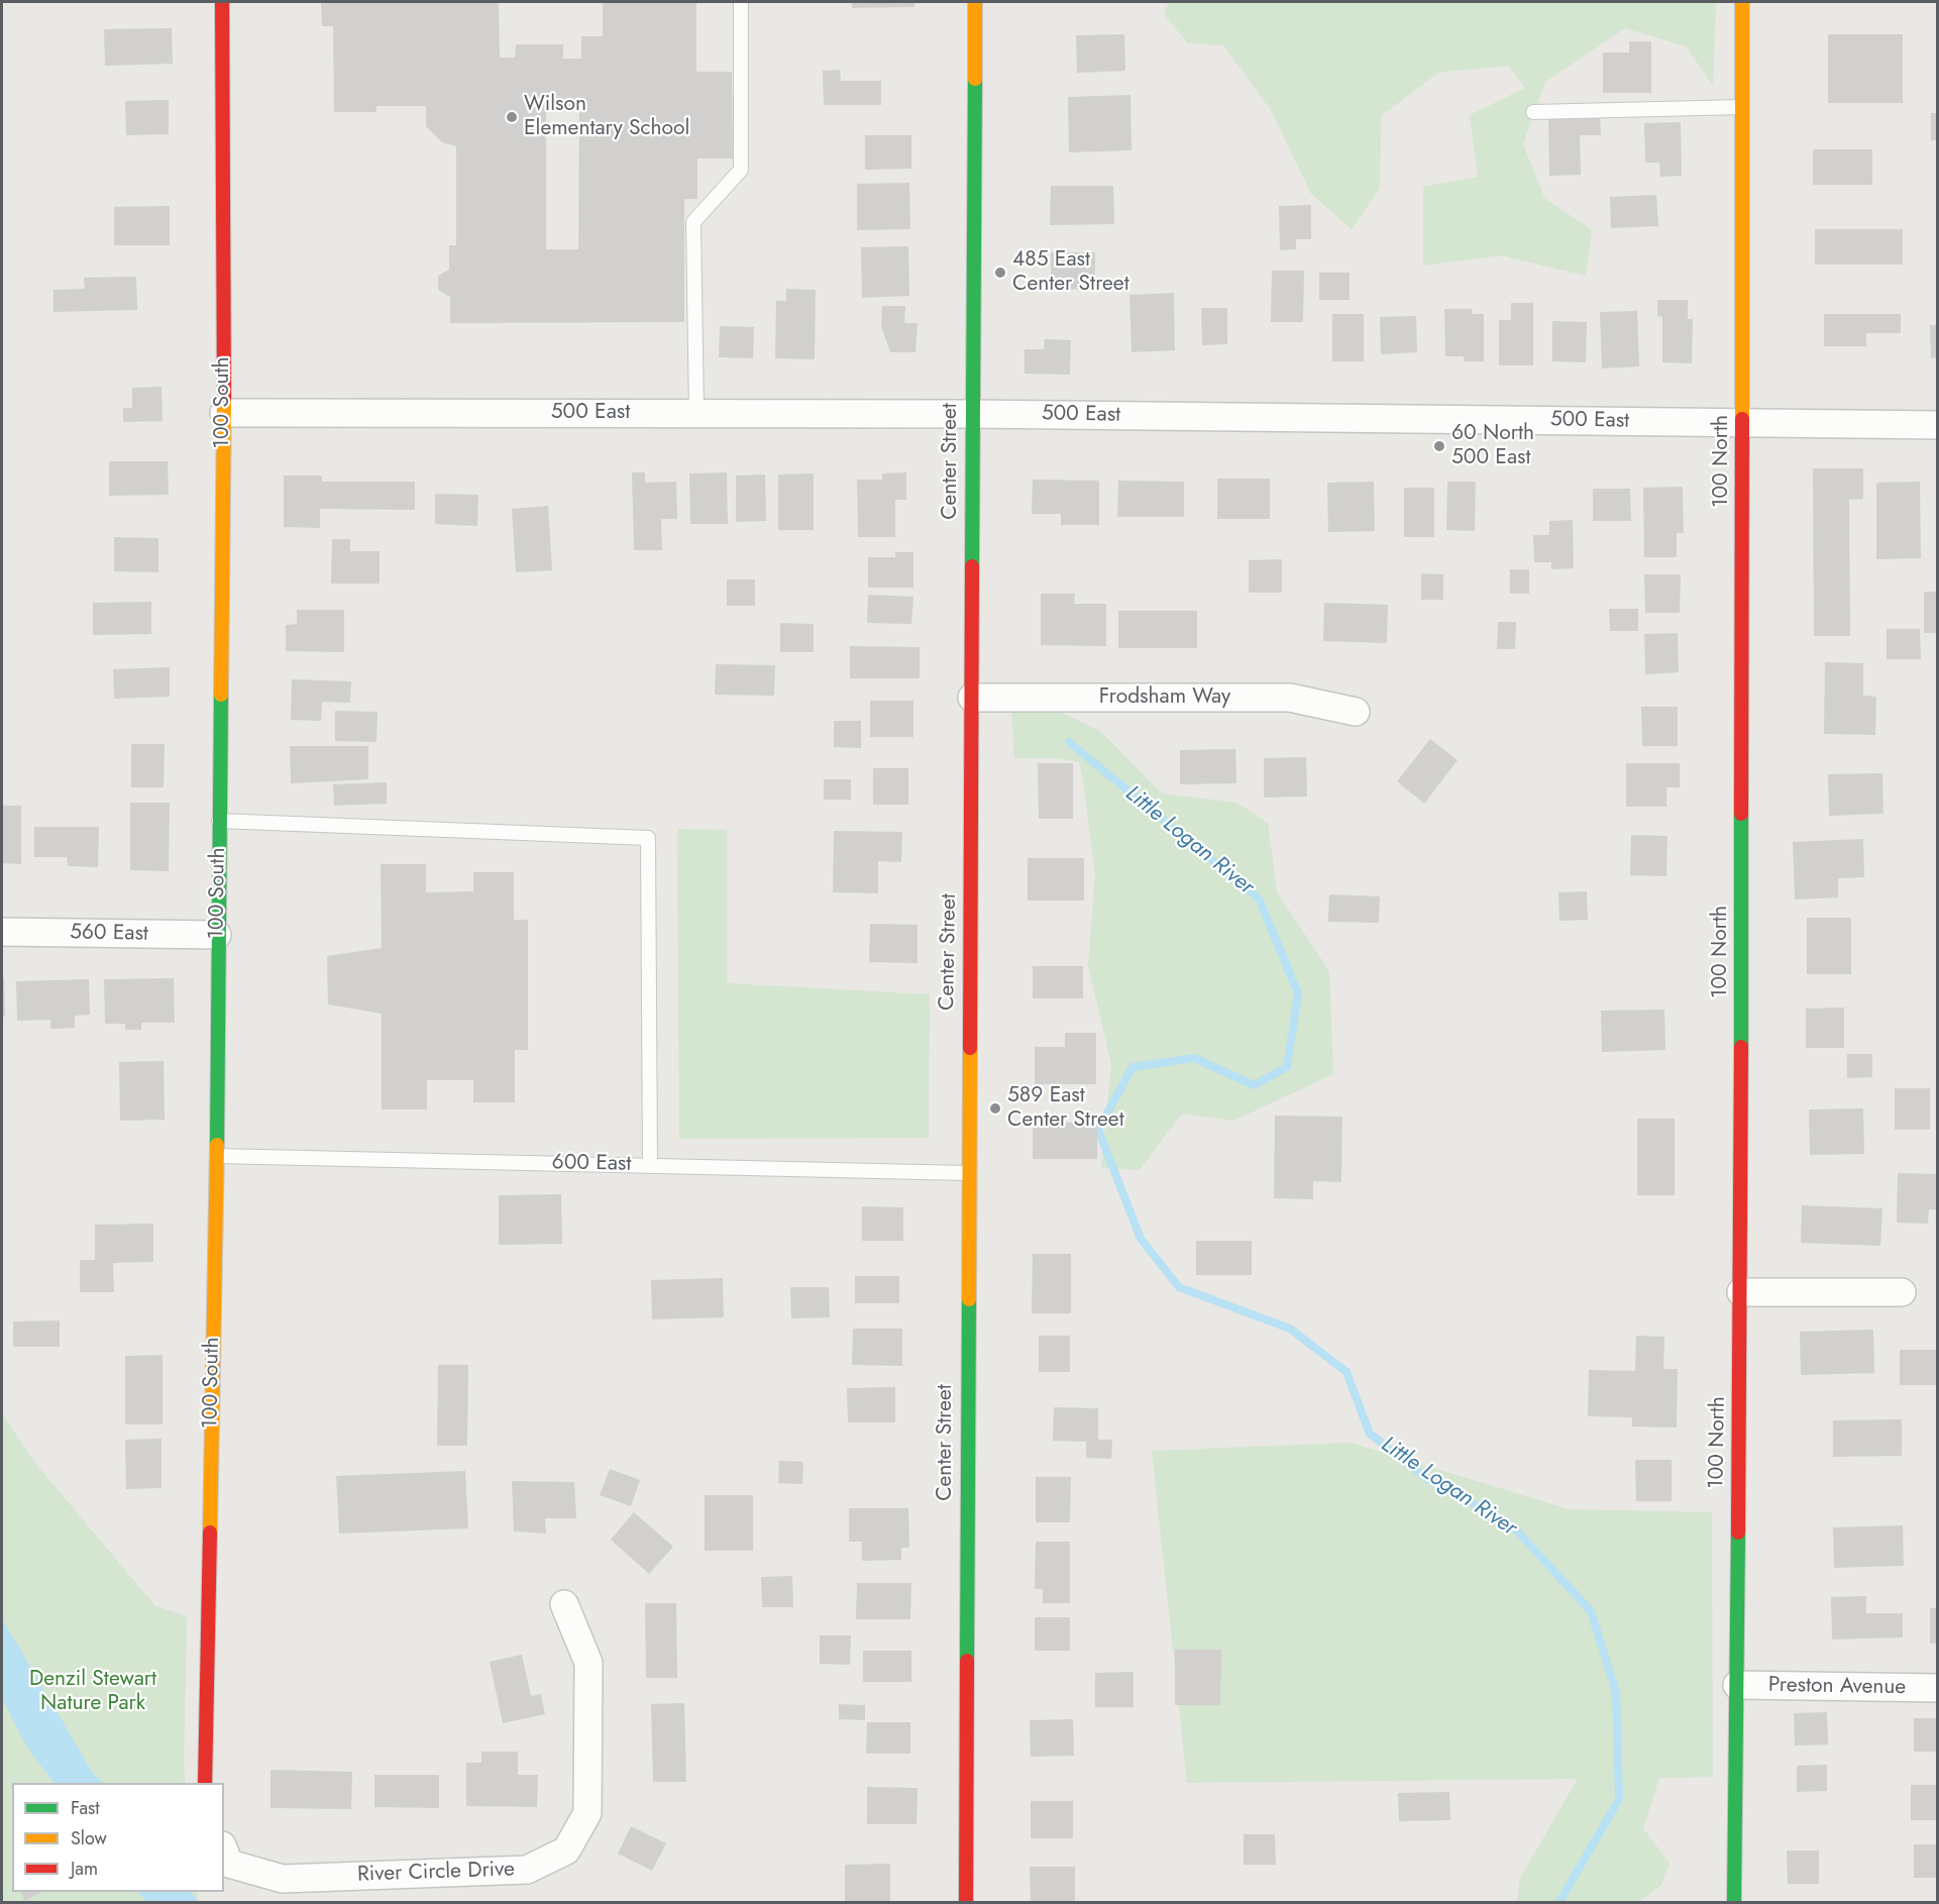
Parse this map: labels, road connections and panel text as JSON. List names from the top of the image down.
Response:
{
  "streets": {
    "street": [
      "100 South",
      "500 East",
      "Center Street",
      "100 North",
      "Frodsham Way",
      "560 East",
      "Preston Avenue",
      "River Circle Drive"
    ],
    "lane": ["600 East"]
  },
  "crossings": [
    ["100 South", "500 East"],
    ["100 South", "560 East"],
    ["100 South", "600 East"],
    ["500 East", "Center Street"],
    ["500 East", "100 North"],
    ["Center Street", "Frodsham Way"],
    ["Center Street", "600 East"],
    ["100 North", "Preston Avenue"]
  ],
  "water": ["Little Logan River"],
  "parks": ["Denzil Stewart Nature Park"],
  "places": [
    "Wilson Elementary School",
    "485 East Center Street",
    "60 North 500 East",
    "589 East Center Street"
  ],
  "legend": ["Fast", "Slow", "Jam"]
}
